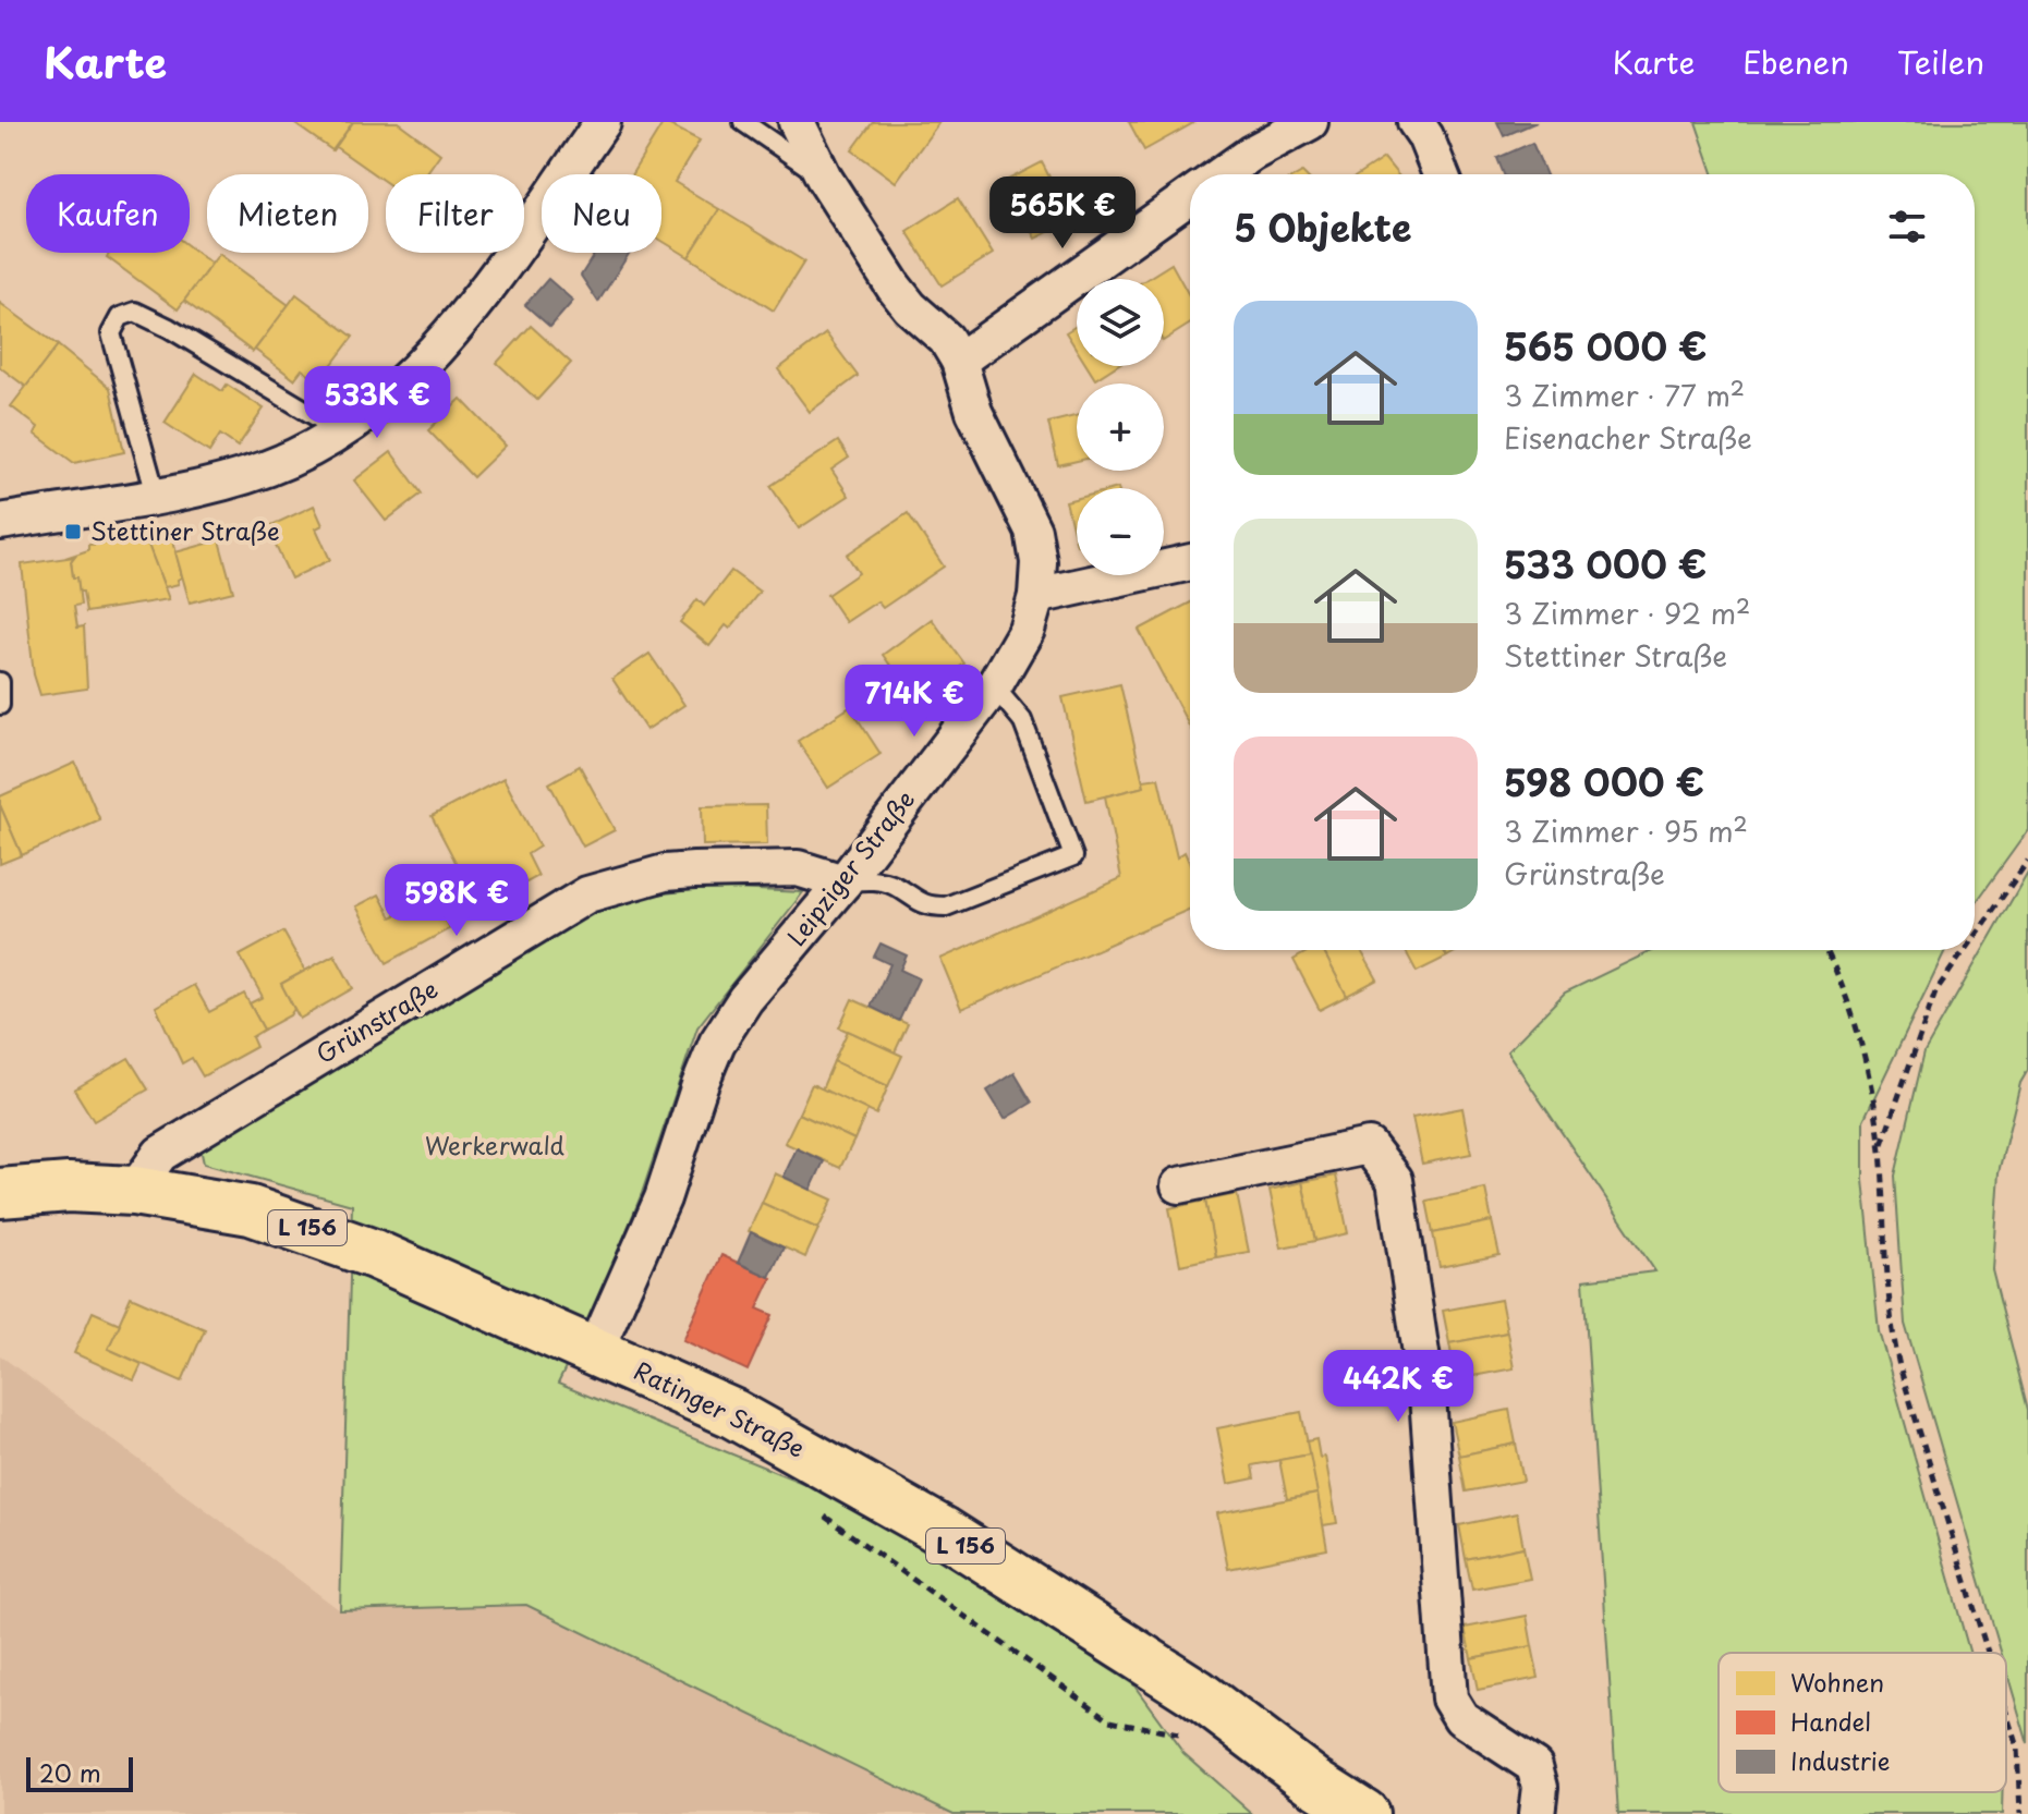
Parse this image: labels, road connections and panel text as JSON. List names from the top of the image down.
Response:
{
  "streets": {
    "main road": ["L 156", "Ratinger Straße"],
    "street": ["Leipziger Straße", "Grünstraße"]
  },
  "crossings": [
    ["Leipziger Straße", "Grünstraße"],
    ["Leipziger Straße", "Ratinger Straße"],
    ["Grünstraße", "Ratinger Straße"]
  ],
  "parks": ["Werkerwald"],
  "places": {
    "transit": ["Stettiner Straße"]
  },
  "legend": ["Wohnen", "Handel", "Industrie"],
  "scale_bar": "20 m",
  "page": {
    "header": "Karte",
    "nav": ["Karte", "Ebenen", "Teilen"],
    "chip": [
      "Kaufen",
      "Mieten",
      "Filter",
      "Neu"
    ],
    "heading": "5 Objekte",
    "price": [
      "565K €",
      "533K €",
      "714K €",
      "598K €",
      "442K €"
    ],
    "map_buttons": ["+", "−"],
    "list": [
      {
        "name": "565 000 €",
        "note": "3 Zimmer · 77 m² · Eisenacher Straße"
      },
      {
        "name": "533 000 €",
        "note": "3 Zimmer · 92 m² · Stettiner Straße"
      },
      {
        "name": "598 000 €",
        "note": "3 Zimmer · 95 m² · Grünstraße"
      }
    ],
    "scale": "20 m"
  }
}
